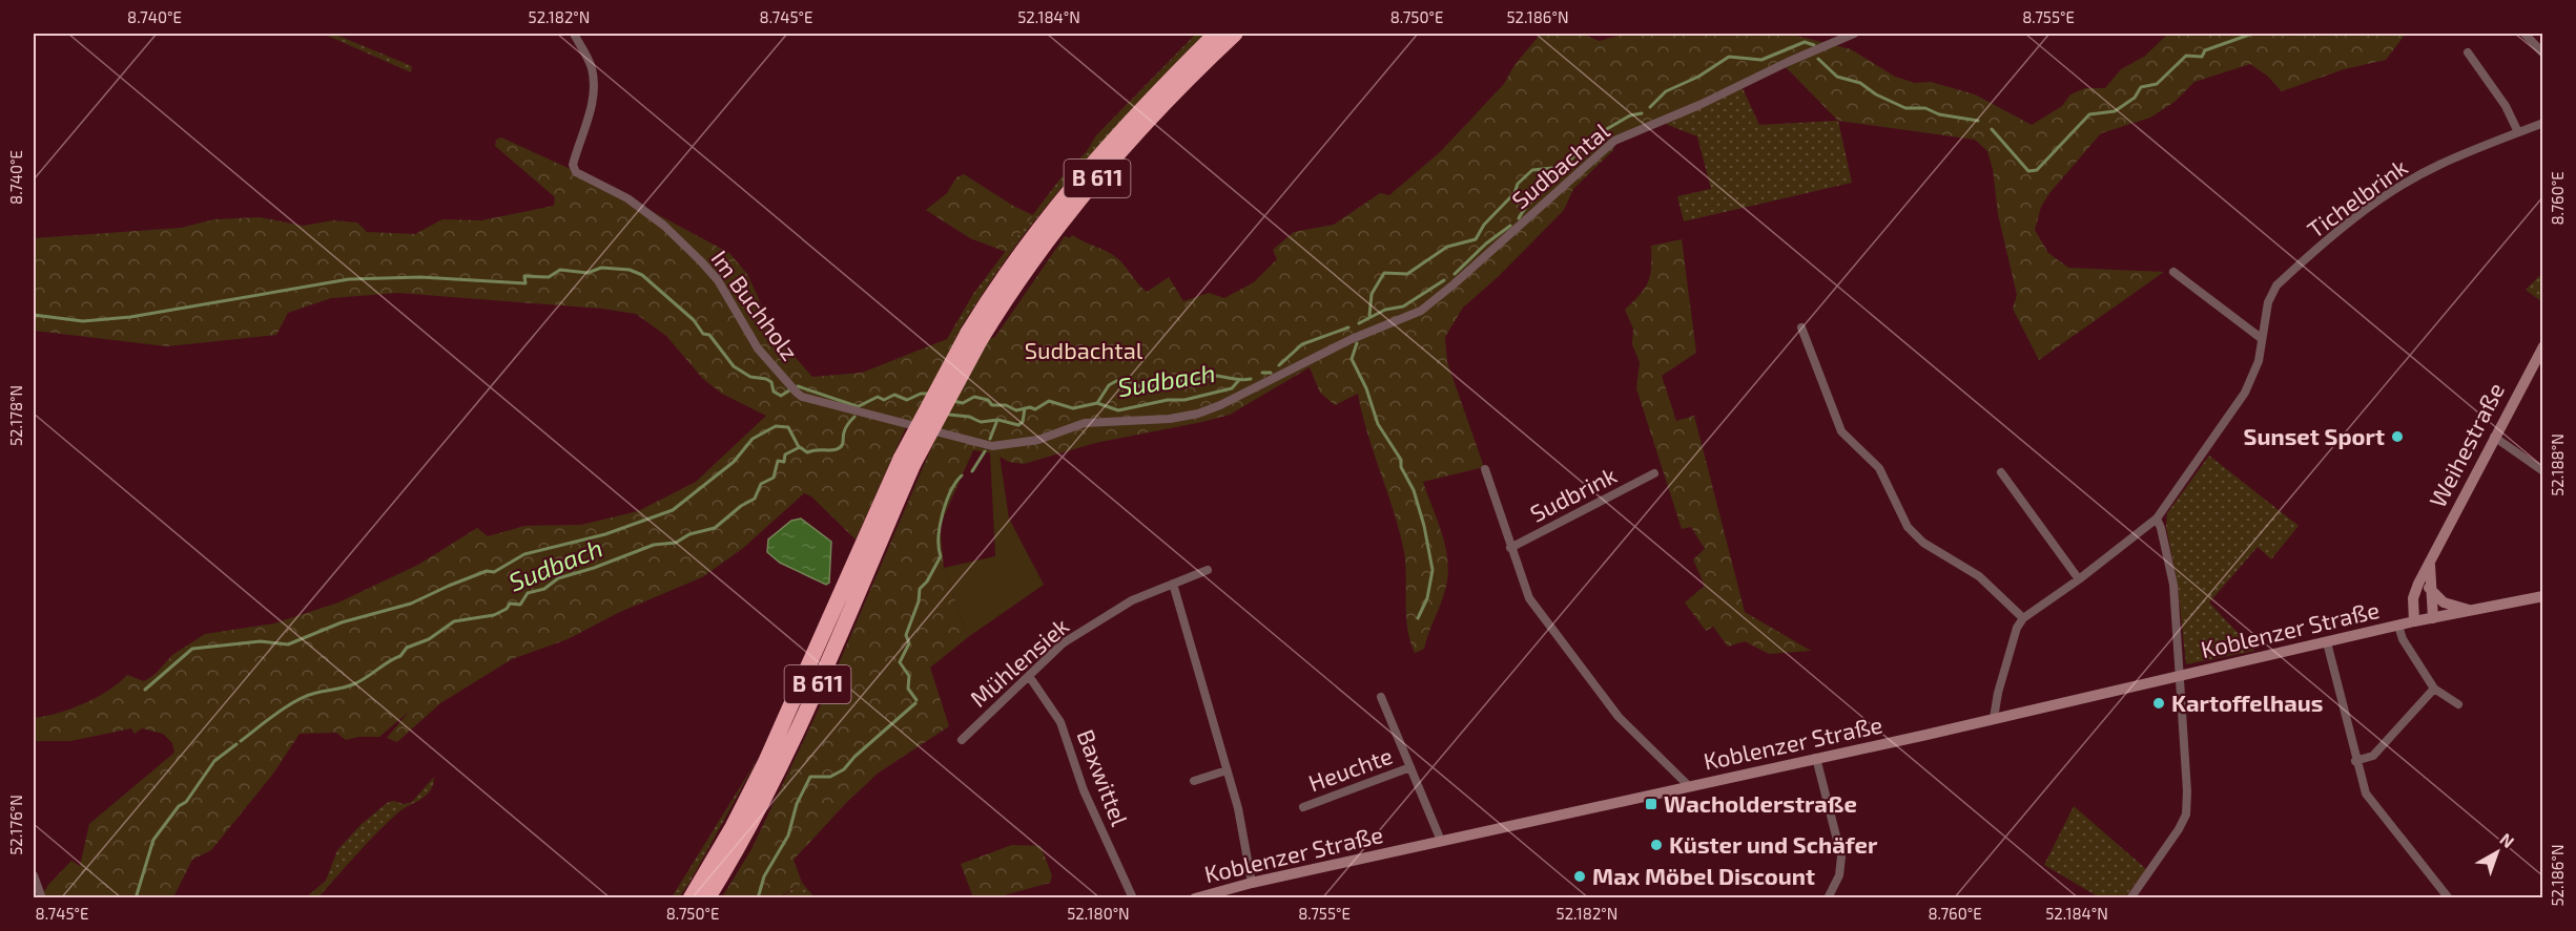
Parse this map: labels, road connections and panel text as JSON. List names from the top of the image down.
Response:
{
  "streets": {
    "highway": ["B 611"],
    "main road": ["Weihestraße", "Koblenzer Straße"],
    "street": [
      "Sudbachtal",
      "Tichelbrink",
      "Im Buchholz",
      "Sudbrink",
      "Mühlensiek",
      "Heuchte",
      "Baxwittel"
    ]
  },
  "crossings": [
    ["Sudbachtal", "Im Buchholz"],
    ["Weihestraße", "Koblenzer Straße"],
    ["Koblenzer Straße", "Heuchte"],
    ["Mühlensiek", "Baxwittel"]
  ],
  "water": ["Sudbach"],
  "parks": ["Sudbachtal"],
  "places": {
    "other": [
      "Sunset Sport",
      "Kartoffelhaus",
      "Küster und Schäfer",
      "Max Möbel Discount"
    ],
    "transit": ["Wacholderstraße"]
  },
  "north": "top right",
  "coordinates": [
    "8.740°E",
    "52.182°N",
    "8.745°E",
    "52.184°N",
    "8.750°E",
    "52.186°N",
    "8.755°E",
    "8.760°E",
    "52.178°N",
    "52.188°N",
    "52.176°N",
    "52.180°N"
  ]
}
